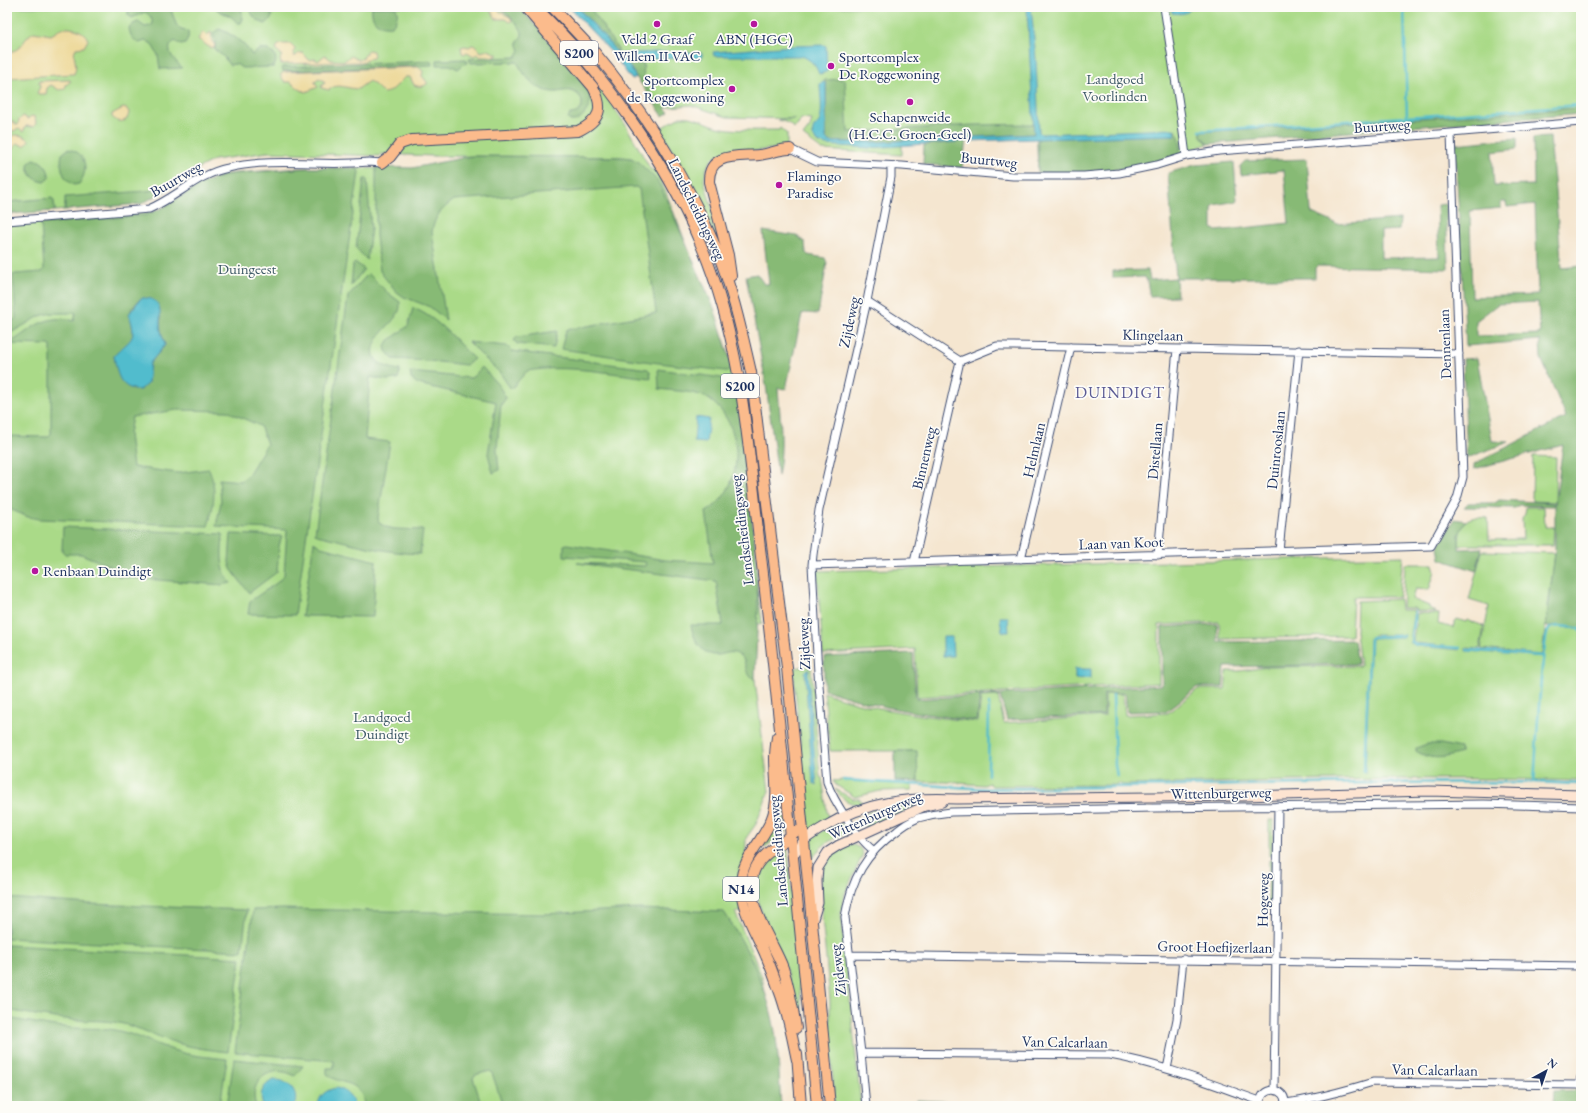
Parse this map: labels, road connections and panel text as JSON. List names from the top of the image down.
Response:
{
  "streets": {
    "main road": ["S200", "Landscheidingsweg", "N14"],
    "street": [
      "Buurtweg",
      "Zijdeweg",
      "Klingelaan",
      "Dennenlaan",
      "Helmlaan",
      "Duinrooslaan",
      "Distellaan",
      "Binnenweg",
      "Laan van Koot",
      "Wittenburgerweg",
      "Hogeweg",
      "Groot Hoefijzerlaan",
      "Van Calcarlaan"
    ]
  },
  "crossings": [
    ["Buurtweg", "Zijdeweg"],
    ["Buurtweg", "Dennenlaan"],
    ["Landscheidingsweg", "Wittenburgerweg"],
    ["Landscheidingsweg", "N14"],
    ["Zijdeweg", "Laan van Koot"],
    ["Zijdeweg", "Wittenburgerweg"],
    ["Zijdeweg", "Groot Hoefijzerlaan"],
    ["Zijdeweg", "Van Calcarlaan"],
    ["Klingelaan", "Dennenlaan"],
    ["Klingelaan", "Helmlaan"],
    ["Klingelaan", "Duinrooslaan"],
    ["Klingelaan", "Distellaan"],
    ["Klingelaan", "Binnenweg"],
    ["Dennenlaan", "Laan van Koot"],
    ["Helmlaan", "Laan van Koot"],
    ["Duinrooslaan", "Laan van Koot"],
    ["Distellaan", "Laan van Koot"],
    ["Binnenweg", "Laan van Koot"],
    ["Wittenburgerweg", "Hogeweg"],
    ["Hogeweg", "Groot Hoefijzerlaan"]
  ],
  "districts": ["DUINDIGT"],
  "parks": ["Landgoed Voorlinden", "Duingeest", "Landgoed Duindigt"],
  "places": [
    "Veld 2 Graaf Willem II VAC",
    "ABN (HGC)",
    "Sportcomplex De Roggewoning",
    "Sportcomplex de Roggewoning",
    "Schapenweide (H.C.C. Groen-Geel)",
    "Flamingo Paradise",
    "Renbaan Duindigt"
  ],
  "north": "top right"
}
